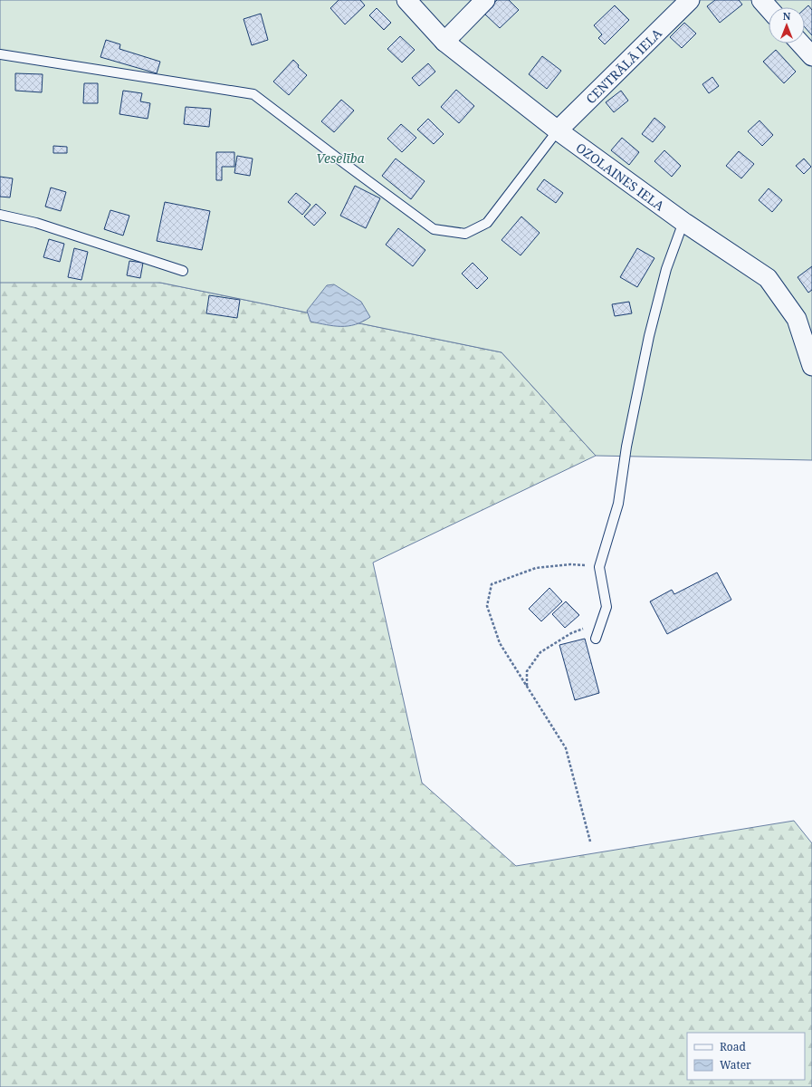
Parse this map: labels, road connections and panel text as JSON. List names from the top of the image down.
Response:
{
  "streets": {
    "street": ["CENTRĀLĀ IELA", "OZOLAINES IELA"]
  },
  "crossings": [
    ["CENTRĀLĀ IELA", "OZOLAINES IELA"]
  ],
  "parks": ["Veselība"],
  "legend": ["Road", "Water"],
  "north": "top"
}
